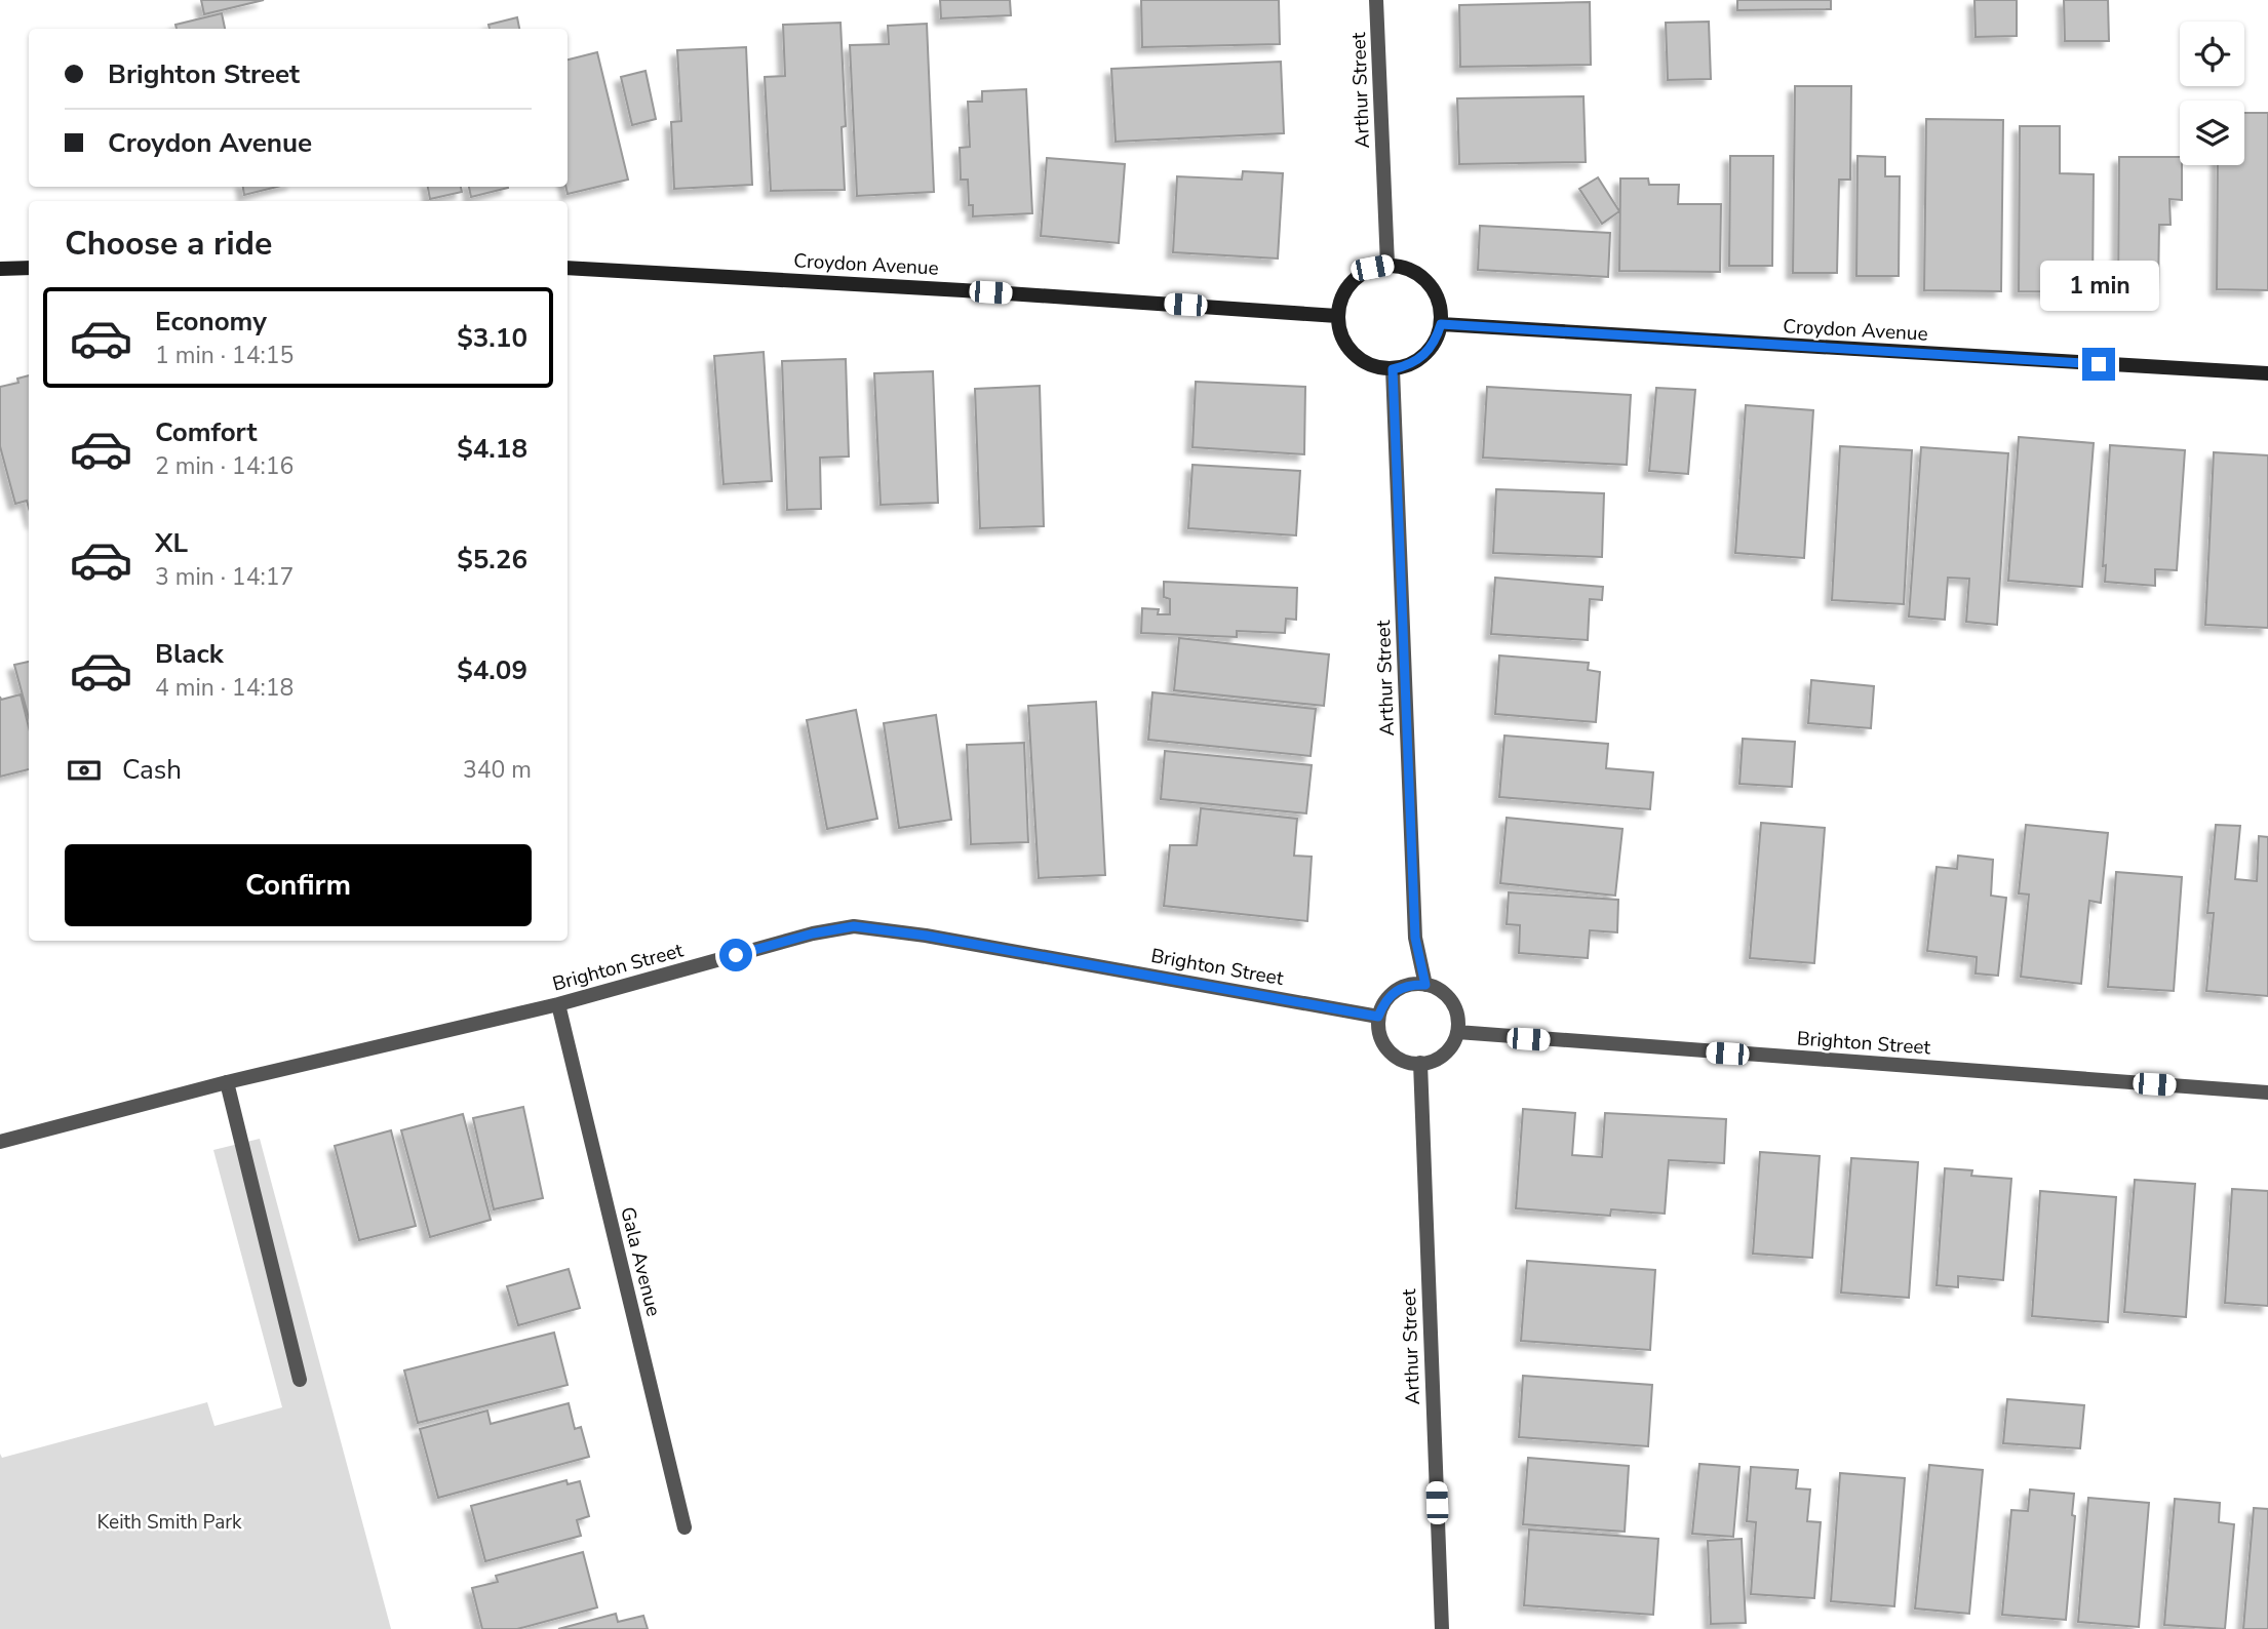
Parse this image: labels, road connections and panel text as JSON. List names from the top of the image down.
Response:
{
  "streets": {
    "street": [
      "Arthur Street",
      "Croydon Avenue",
      "Brighton Street",
      "Gala Avenue"
    ]
  },
  "crossings": [
    ["Arthur Street", "Croydon Avenue"],
    ["Arthur Street", "Brighton Street"],
    ["Brighton Street", "Gala Avenue"]
  ],
  "parks": ["Keith Smith Park"],
  "page": {
    "banner": ["Brighton Street", "Croydon Avenue"],
    "heading": "Choose a ride",
    "bubble": "1 min",
    "list": [
      {
        "name": "Economy",
        "note": "1 min · 14:15",
        "value": "$3.10"
      },
      {
        "name": "Comfort",
        "note": "2 min · 14:16",
        "value": "$4.18"
      },
      {
        "name": "XL",
        "note": "3 min · 14:17",
        "value": "$5.26"
      },
      {
        "name": "Black",
        "note": "4 min · 14:18",
        "value": "$4.09"
      }
    ],
    "pay": ["Cash", "340 m"],
    "buttons": "Confirm"
  }
}
